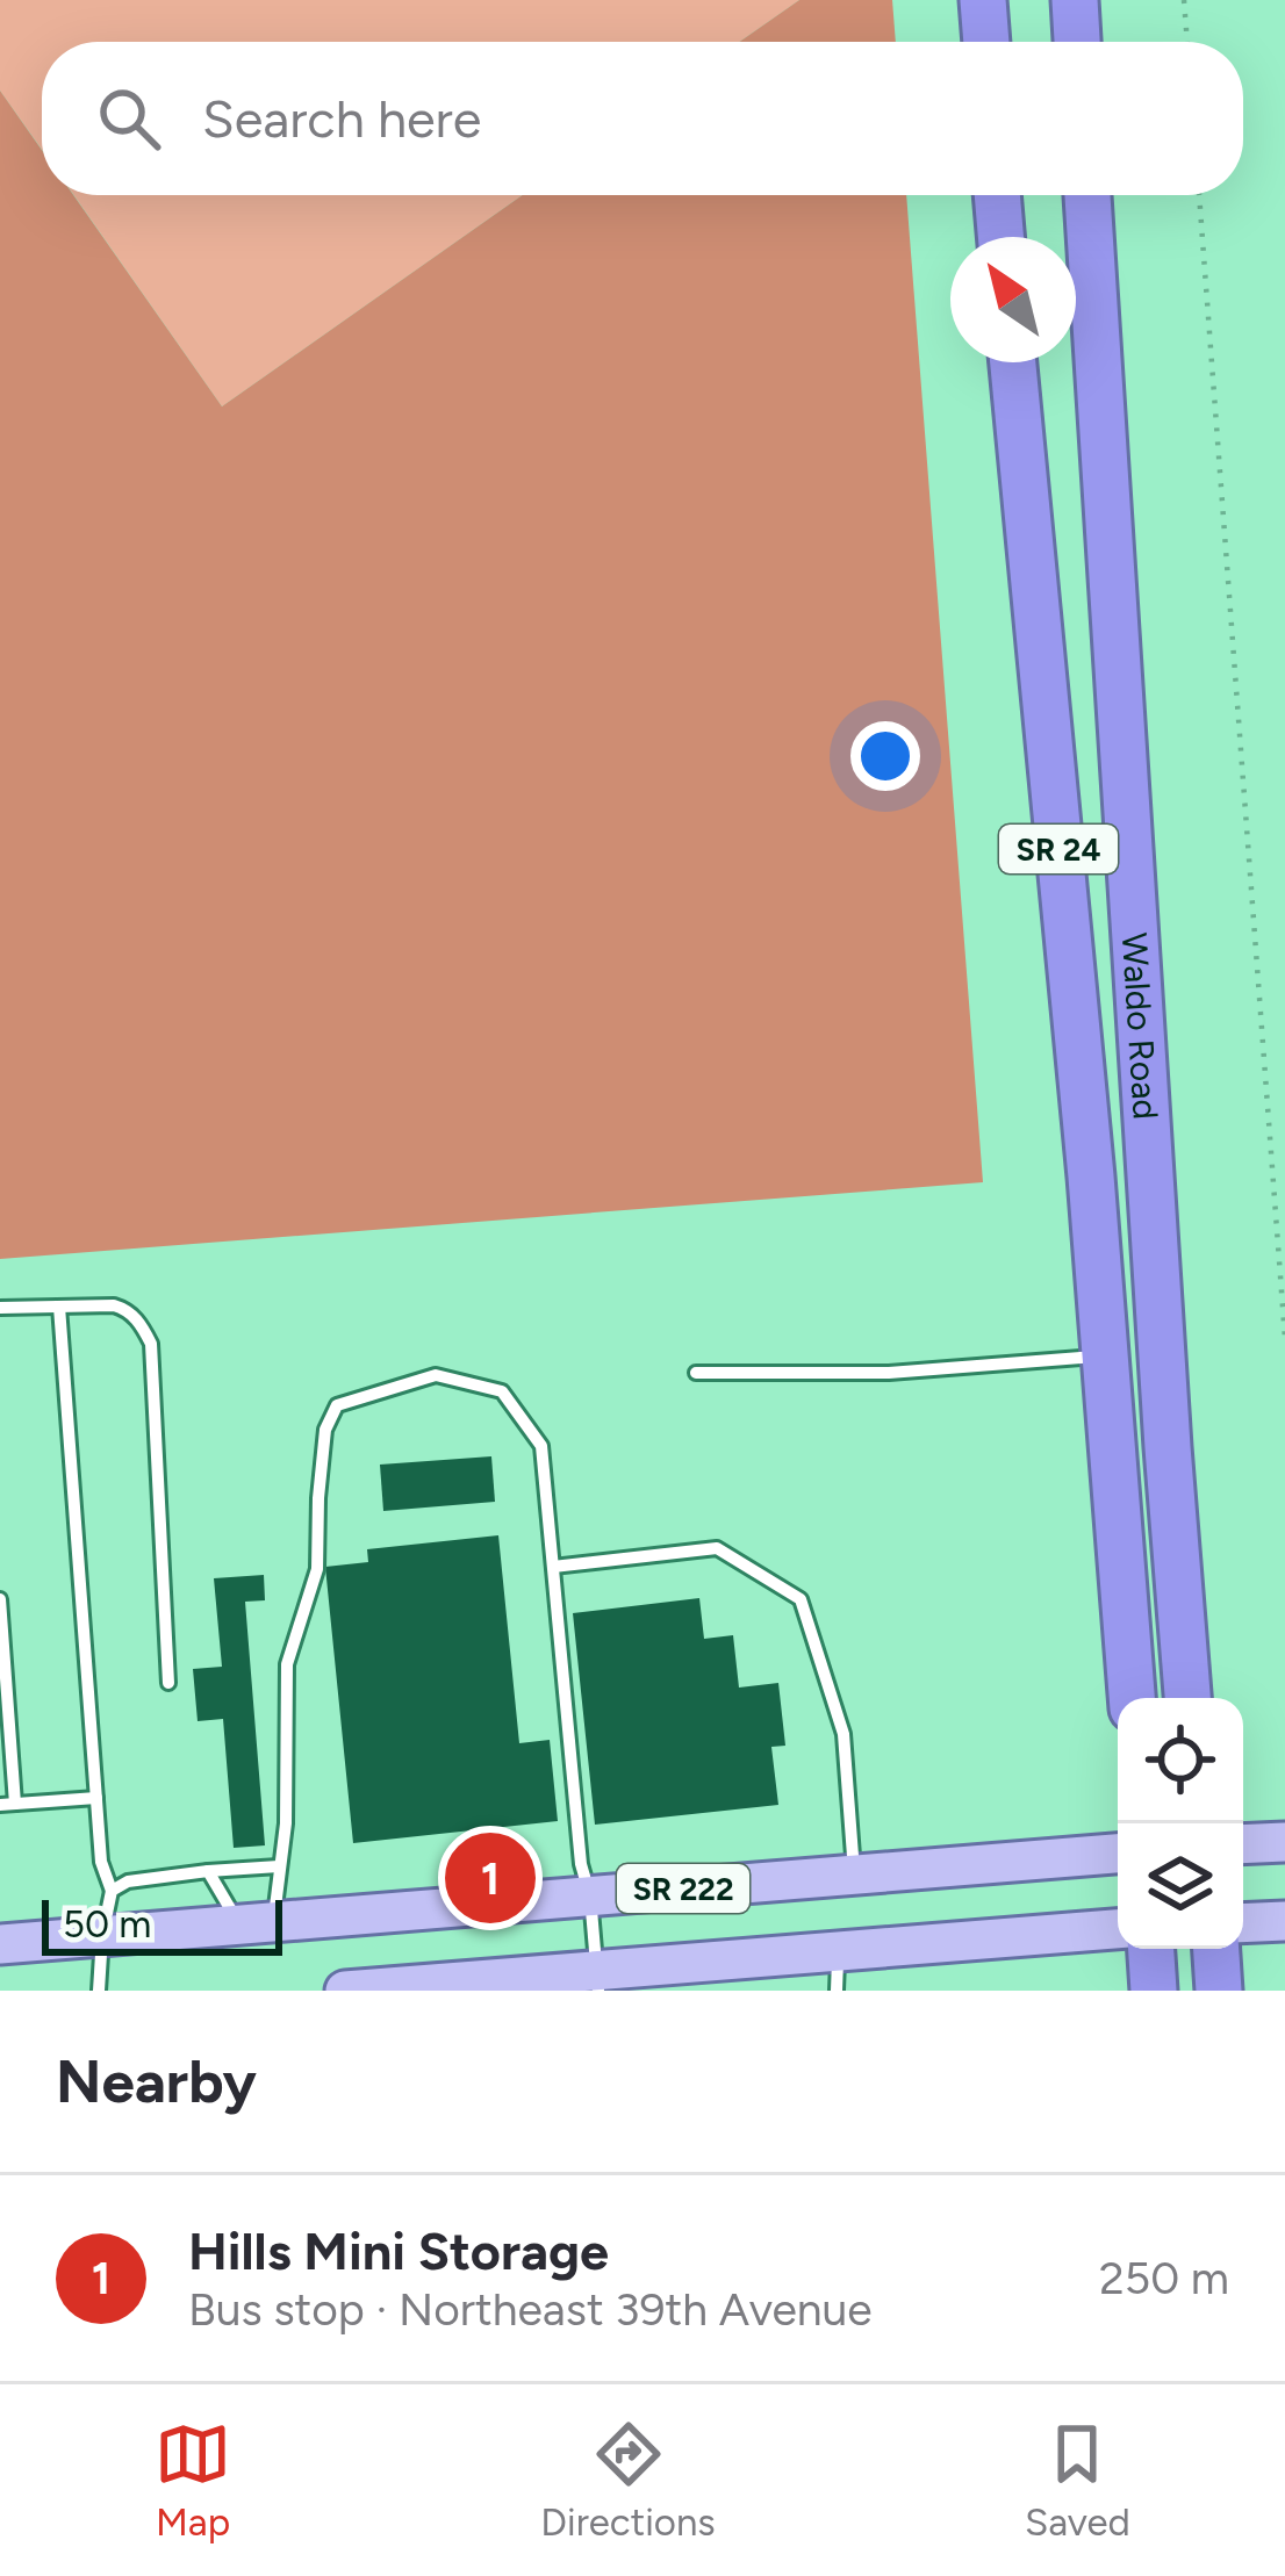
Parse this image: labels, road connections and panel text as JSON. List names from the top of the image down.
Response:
{
  "streets": {
    "highway": ["SR 24", "Waldo Road"],
    "main road": ["SR 222"]
  },
  "scale_bar": "50 m",
  "north": "top left",
  "page": {
    "search": "Search here",
    "pins": "1",
    "scale": "50 m",
    "heading": "Nearby",
    "list": [
      {
        "mark": "1",
        "name": "Hills Mini Storage",
        "note": "Bus stop · Northeast 39th Avenue",
        "value": "250 m"
      }
    ],
    "nav": ["Map", "Directions", "Saved"]
  }
}
